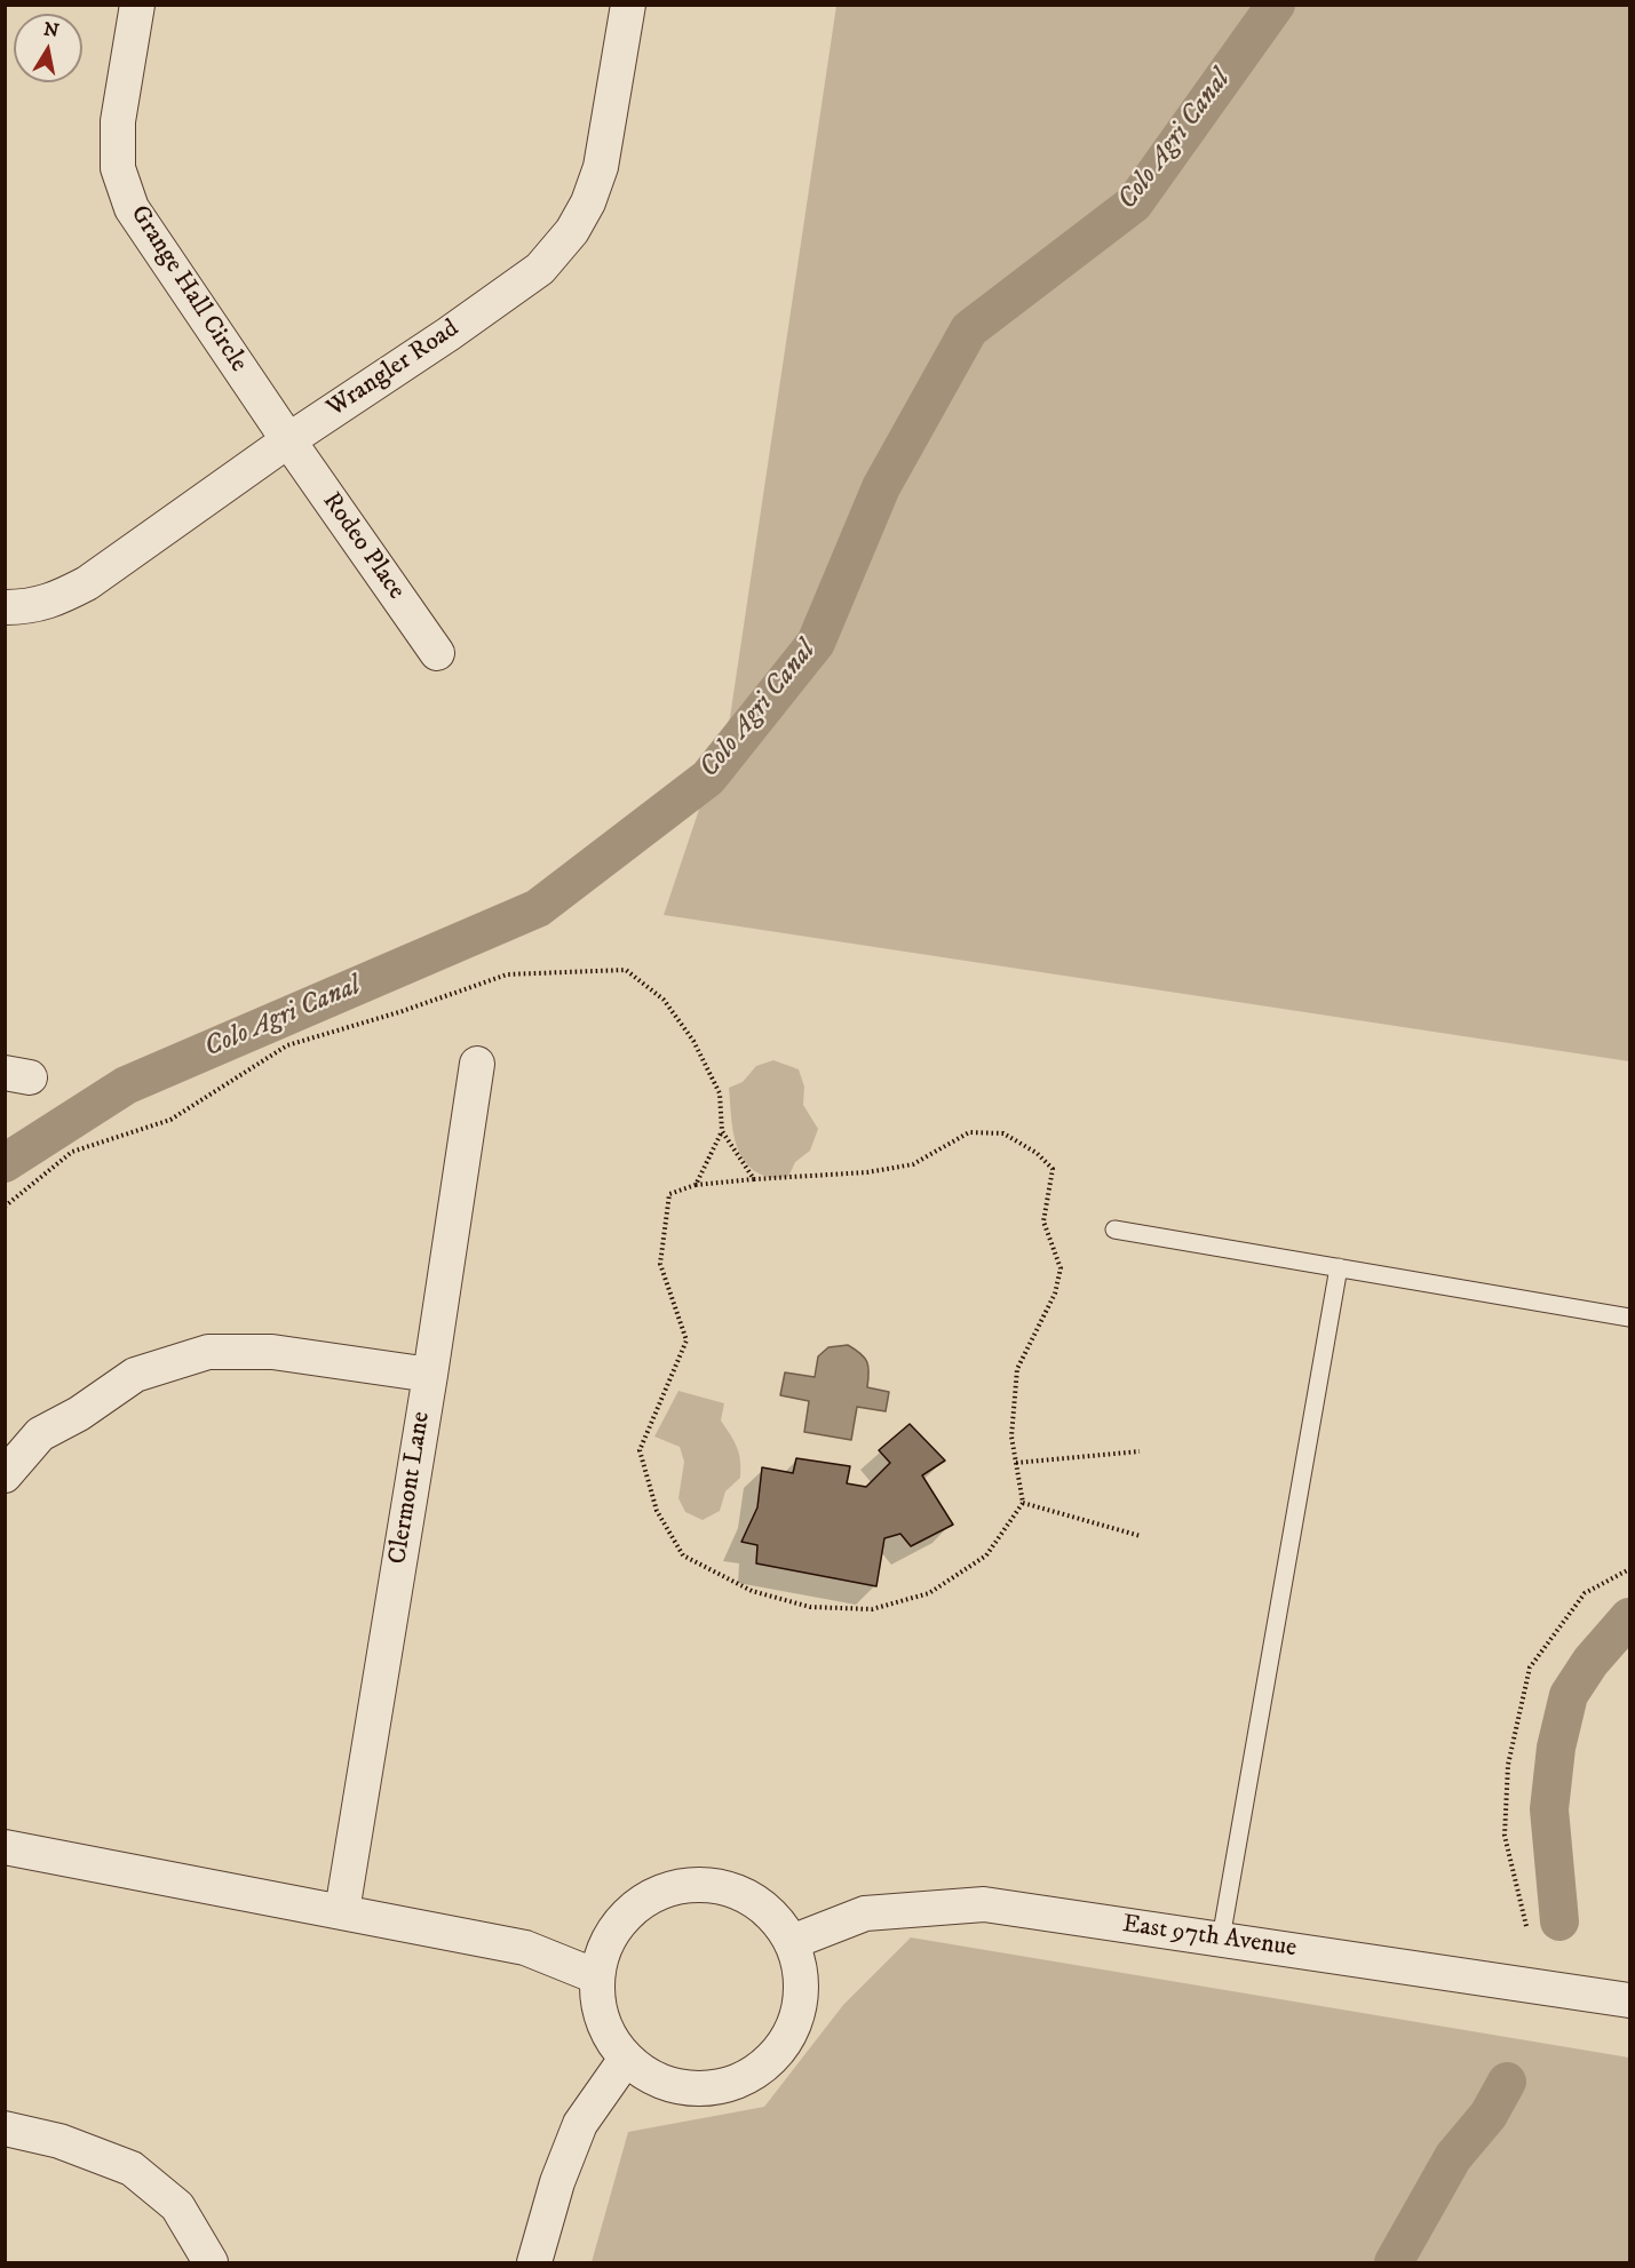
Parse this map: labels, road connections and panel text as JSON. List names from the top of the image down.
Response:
{
  "streets": {
    "street": [
      "Grange Hall Circle",
      "Wrangler Road",
      "Rodeo Place",
      "Clermont Lane",
      "East 97th Avenue"
    ]
  },
  "crossings": [
    ["Grange Hall Circle", "Wrangler Road"],
    ["Grange Hall Circle", "Rodeo Place"],
    ["Wrangler Road", "Rodeo Place"]
  ],
  "water": ["Colo Agri Canal"],
  "north": "top"
}
